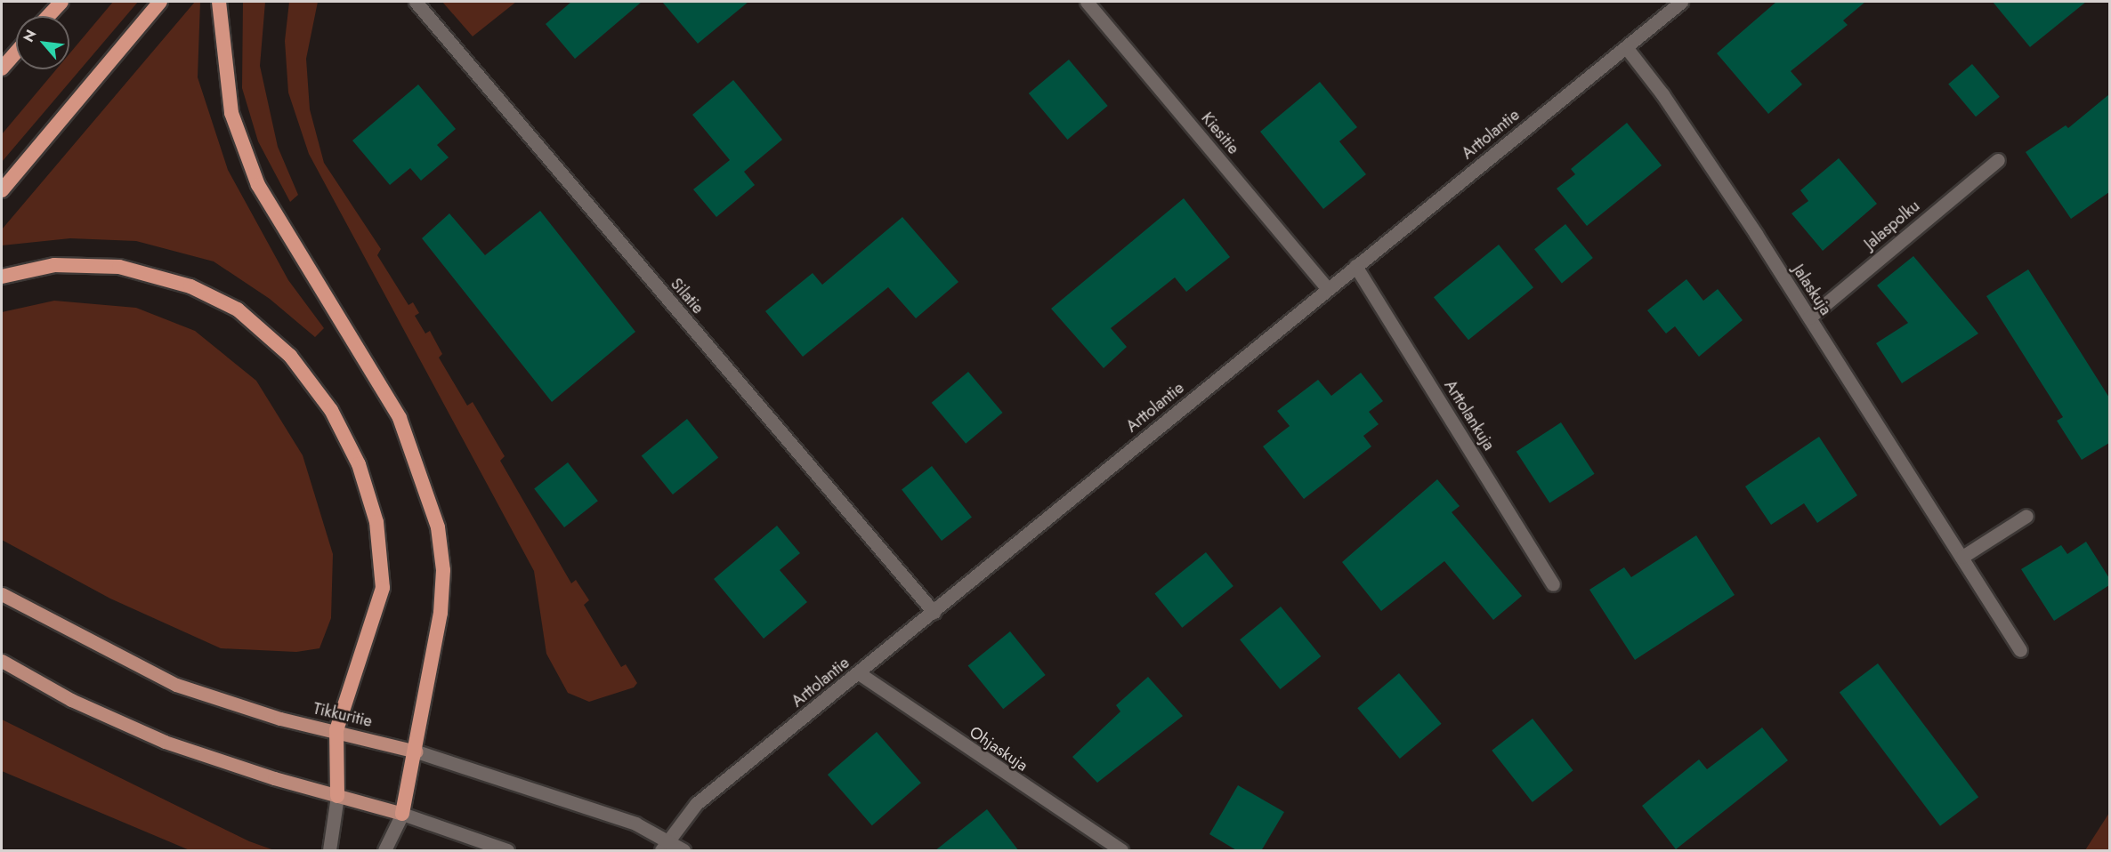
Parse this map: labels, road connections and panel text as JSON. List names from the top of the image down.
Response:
{
  "streets": {
    "main road": ["Tikkuritie"],
    "street": [
      "Kiesitie",
      "Arttolantie",
      "Jalaspolku",
      "Jalaskuja",
      "Silatie",
      "Arttolankuja",
      "Ohjaskuja"
    ]
  },
  "crossings": [
    ["Kiesitie", "Arttolantie"],
    ["Arttolantie", "Jalaskuja"],
    ["Arttolantie", "Silatie"],
    ["Arttolantie", "Arttolankuja"],
    ["Arttolantie", "Tikkuritie"],
    ["Arttolantie", "Ohjaskuja"],
    ["Jalaspolku", "Jalaskuja"]
  ],
  "north": "top left"
}
